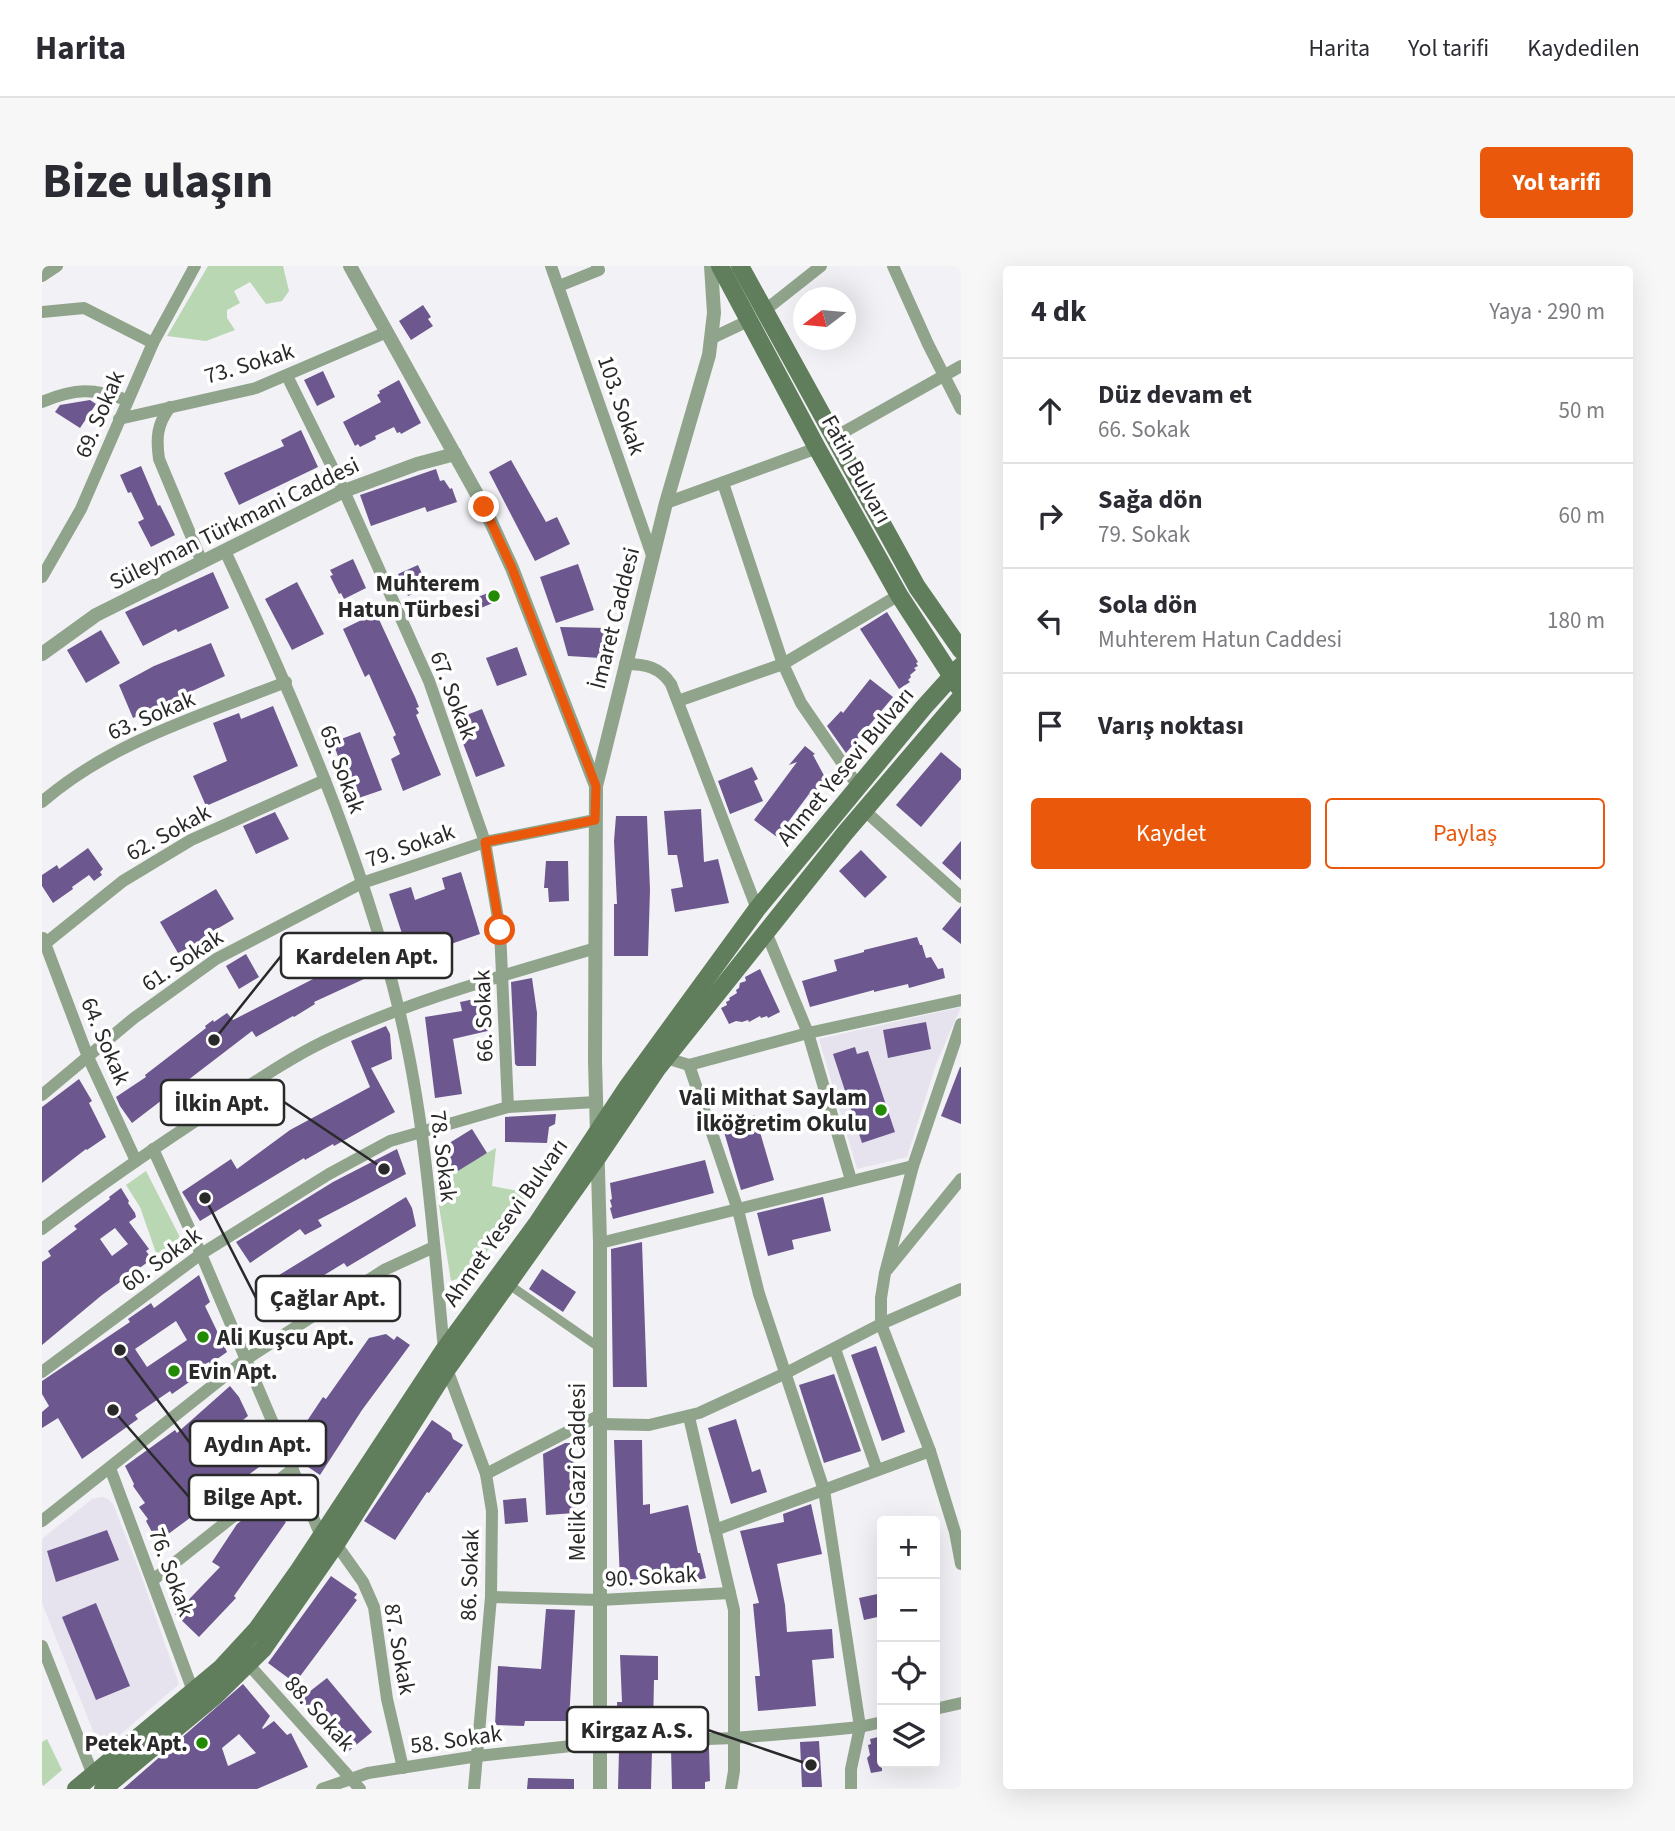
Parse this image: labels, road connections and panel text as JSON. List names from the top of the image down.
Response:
{
  "streets": {
    "main road": ["Fatih Bulvarı", "Ahmet Yesevi Bulvarı"],
    "street": [
      "73. Sokak",
      "103. Sokak",
      "69. Sokak",
      "Süleyman Türkmani Caddesi",
      "İmaret Caddesi",
      "67. Sokak",
      "63. Sokak",
      "65. Sokak",
      "62. Sokak",
      "79. Sokak",
      "61. Sokak",
      "66. Sokak",
      "64. Sokak",
      "78. Sokak",
      "60. Sokak",
      "Melik Gazi Caddesi",
      "76. Sokak",
      "86. Sokak",
      "90. Sokak",
      "87. Sokak",
      "88. Sokak",
      "58. Sokak"
    ]
  },
  "crossings": [
    ["73. Sokak", "69. Sokak"],
    ["73. Sokak", "67. Sokak"],
    ["103. Sokak", "İmaret Caddesi"],
    ["Fatih Bulvarı", "Ahmet Yesevi Bulvarı"],
    ["Süleyman Türkmani Caddesi", "67. Sokak"],
    ["Süleyman Türkmani Caddesi", "65. Sokak"],
    ["İmaret Caddesi", "Ahmet Yesevi Bulvarı"],
    ["İmaret Caddesi", "79. Sokak"],
    ["İmaret Caddesi", "60. Sokak"],
    ["İmaret Caddesi", "Melik Gazi Caddesi"],
    ["67. Sokak", "79. Sokak"],
    ["67. Sokak", "66. Sokak"],
    ["63. Sokak", "65. Sokak"],
    ["Ahmet Yesevi Bulvarı", "78. Sokak"],
    ["Ahmet Yesevi Bulvarı", "Melik Gazi Caddesi"],
    ["Ahmet Yesevi Bulvarı", "76. Sokak"],
    ["Ahmet Yesevi Bulvarı", "86. Sokak"],
    ["Ahmet Yesevi Bulvarı", "87. Sokak"],
    ["Ahmet Yesevi Bulvarı", "88. Sokak"],
    ["65. Sokak", "62. Sokak"],
    ["65. Sokak", "79. Sokak"],
    ["65. Sokak", "61. Sokak"],
    ["65. Sokak", "78. Sokak"],
    ["62. Sokak", "64. Sokak"],
    ["79. Sokak", "61. Sokak"],
    ["79. Sokak", "66. Sokak"],
    ["61. Sokak", "64. Sokak"],
    ["66. Sokak", "60. Sokak"],
    ["78. Sokak", "60. Sokak"],
    ["60. Sokak", "87. Sokak"],
    ["Melik Gazi Caddesi", "90. Sokak"],
    ["Melik Gazi Caddesi", "58. Sokak"],
    ["86. Sokak", "90. Sokak"],
    ["86. Sokak", "58. Sokak"],
    ["87. Sokak", "58. Sokak"],
    ["88. Sokak", "58. Sokak"]
  ],
  "places": [
    "Muhterem Hatun Türbesi",
    "Kardelen Apt.",
    "Vali Mithat Saylam İlköğretim Okulu",
    "İlkin Apt.",
    "Çağlar Apt.",
    "Ali Kuşcu Apt.",
    "Aydın Apt.",
    "Evin Apt.",
    "Bilge Apt.",
    "Petek Apt.",
    "Kirgaz A.S."
  ],
  "north": "left",
  "page": {
    "header": "Harita",
    "nav": ["Harita", "Yol tarifi", "Kaydedilen"],
    "title": "Bize ulaşın",
    "buttons": [
      "Yol tarifi",
      ["Kaydet", "Paylaş"]
    ],
    "heading": ["4 dk", "Yaya · 290 m"],
    "list": [
      ["Düz devam et", "66. Sokak", "50 m"],
      ["Sağa dön", "79. Sokak", "60 m"],
      ["Sola dön", "Muhterem Hatun Caddesi", "180 m"],
      "Varış noktası"
    ],
    "map_buttons": ["+", "−"]
  }
}
